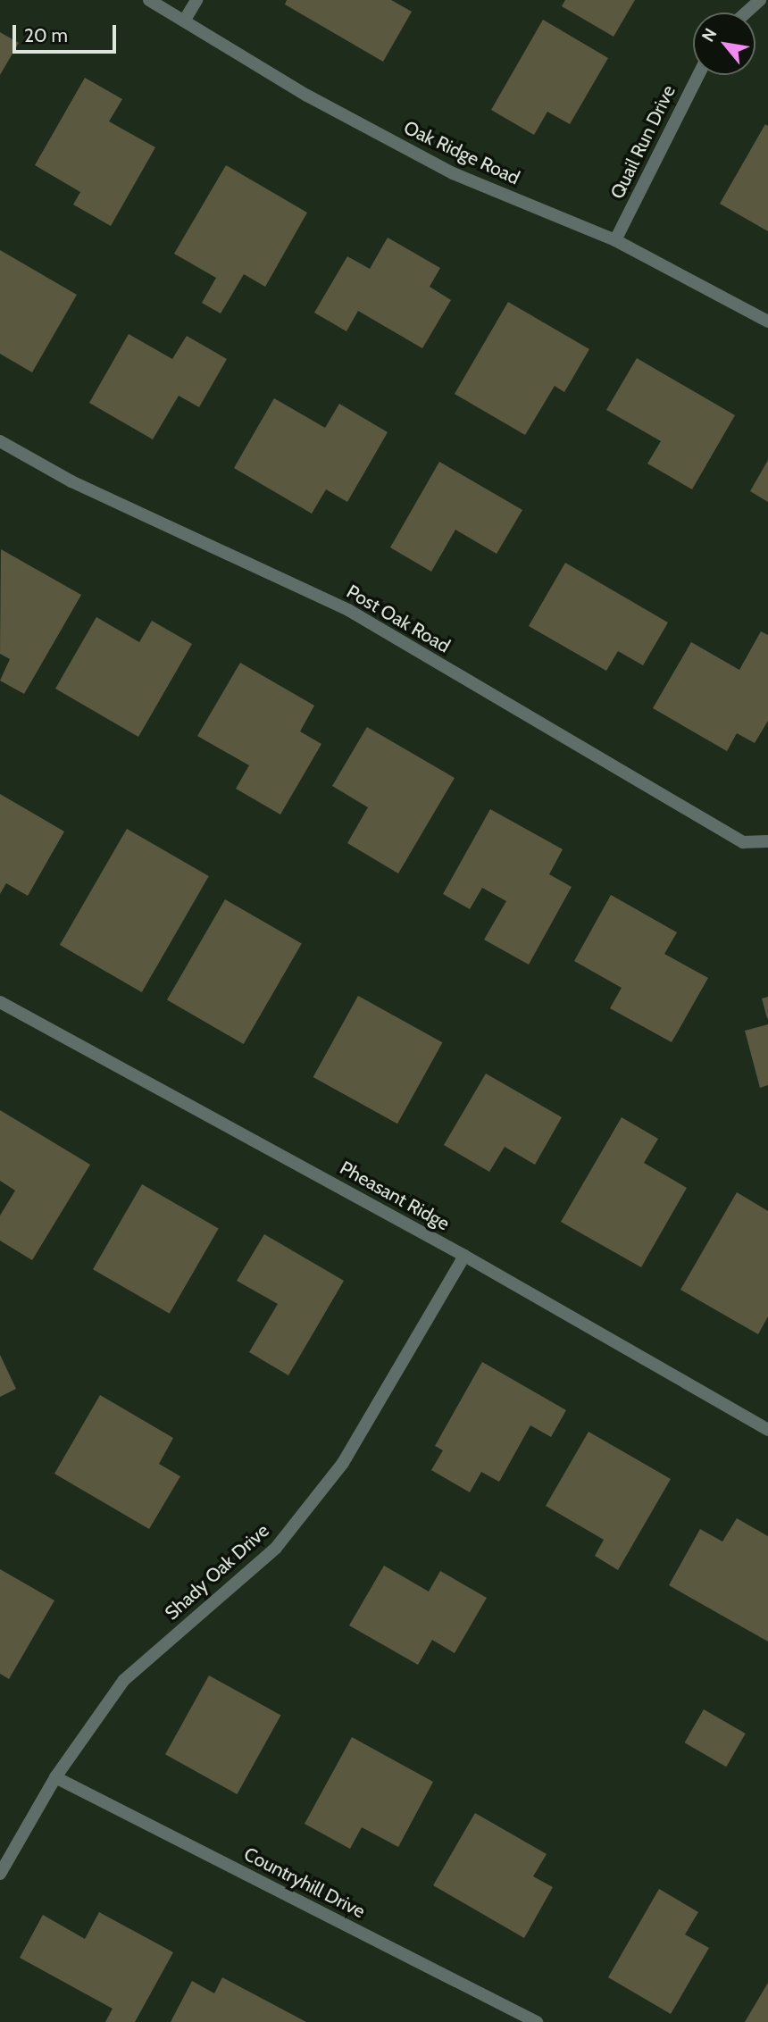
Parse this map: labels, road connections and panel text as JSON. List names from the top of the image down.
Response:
{
  "streets": {
    "street": [
      "Quail Run Drive",
      "Oak Ridge Road",
      "Post Oak Road",
      "Pheasant Ridge",
      "Shady Oak Drive",
      "Countryhill Drive"
    ]
  },
  "crossings": [
    ["Quail Run Drive", "Oak Ridge Road"],
    ["Pheasant Ridge", "Shady Oak Drive"],
    ["Shady Oak Drive", "Countryhill Drive"]
  ],
  "scale_bar": "20 m",
  "north": "top left"
}
